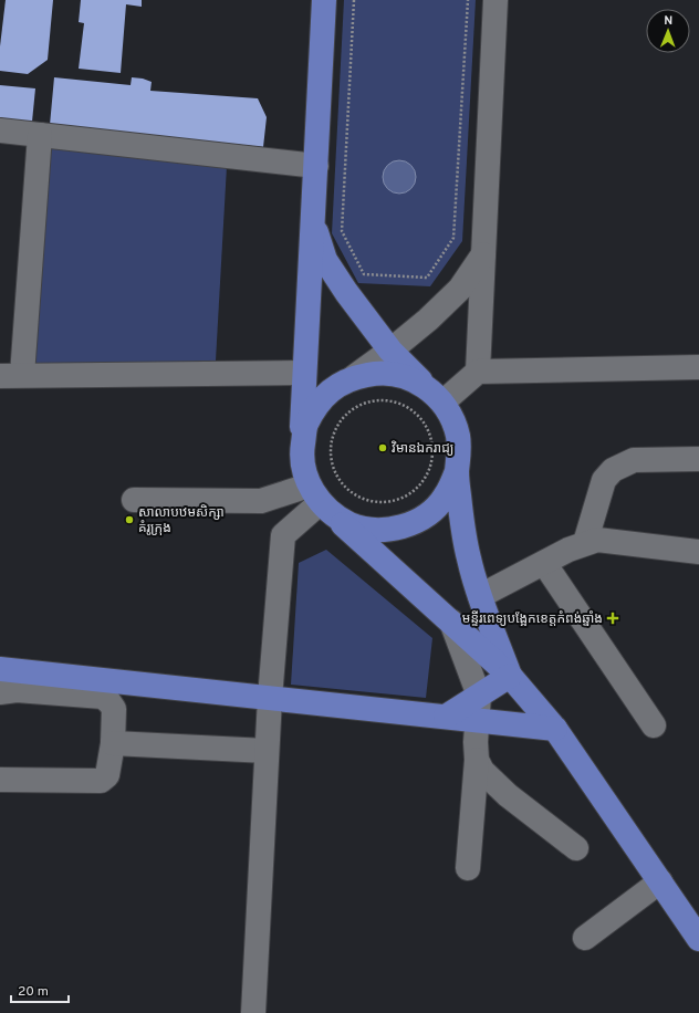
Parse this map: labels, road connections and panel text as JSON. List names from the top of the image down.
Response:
{
  "places": {
    "other": ["វិមានឯករាជ្យ", "សាលាបឋមសិក្សា គំរូក្រុង"],
    "health": ["មន្ទីរពេទ្យបង្អែកខេត្តកំពង់ឆ្នាំង"]
  },
  "scale_bar": "20 m",
  "north": "top"
}
